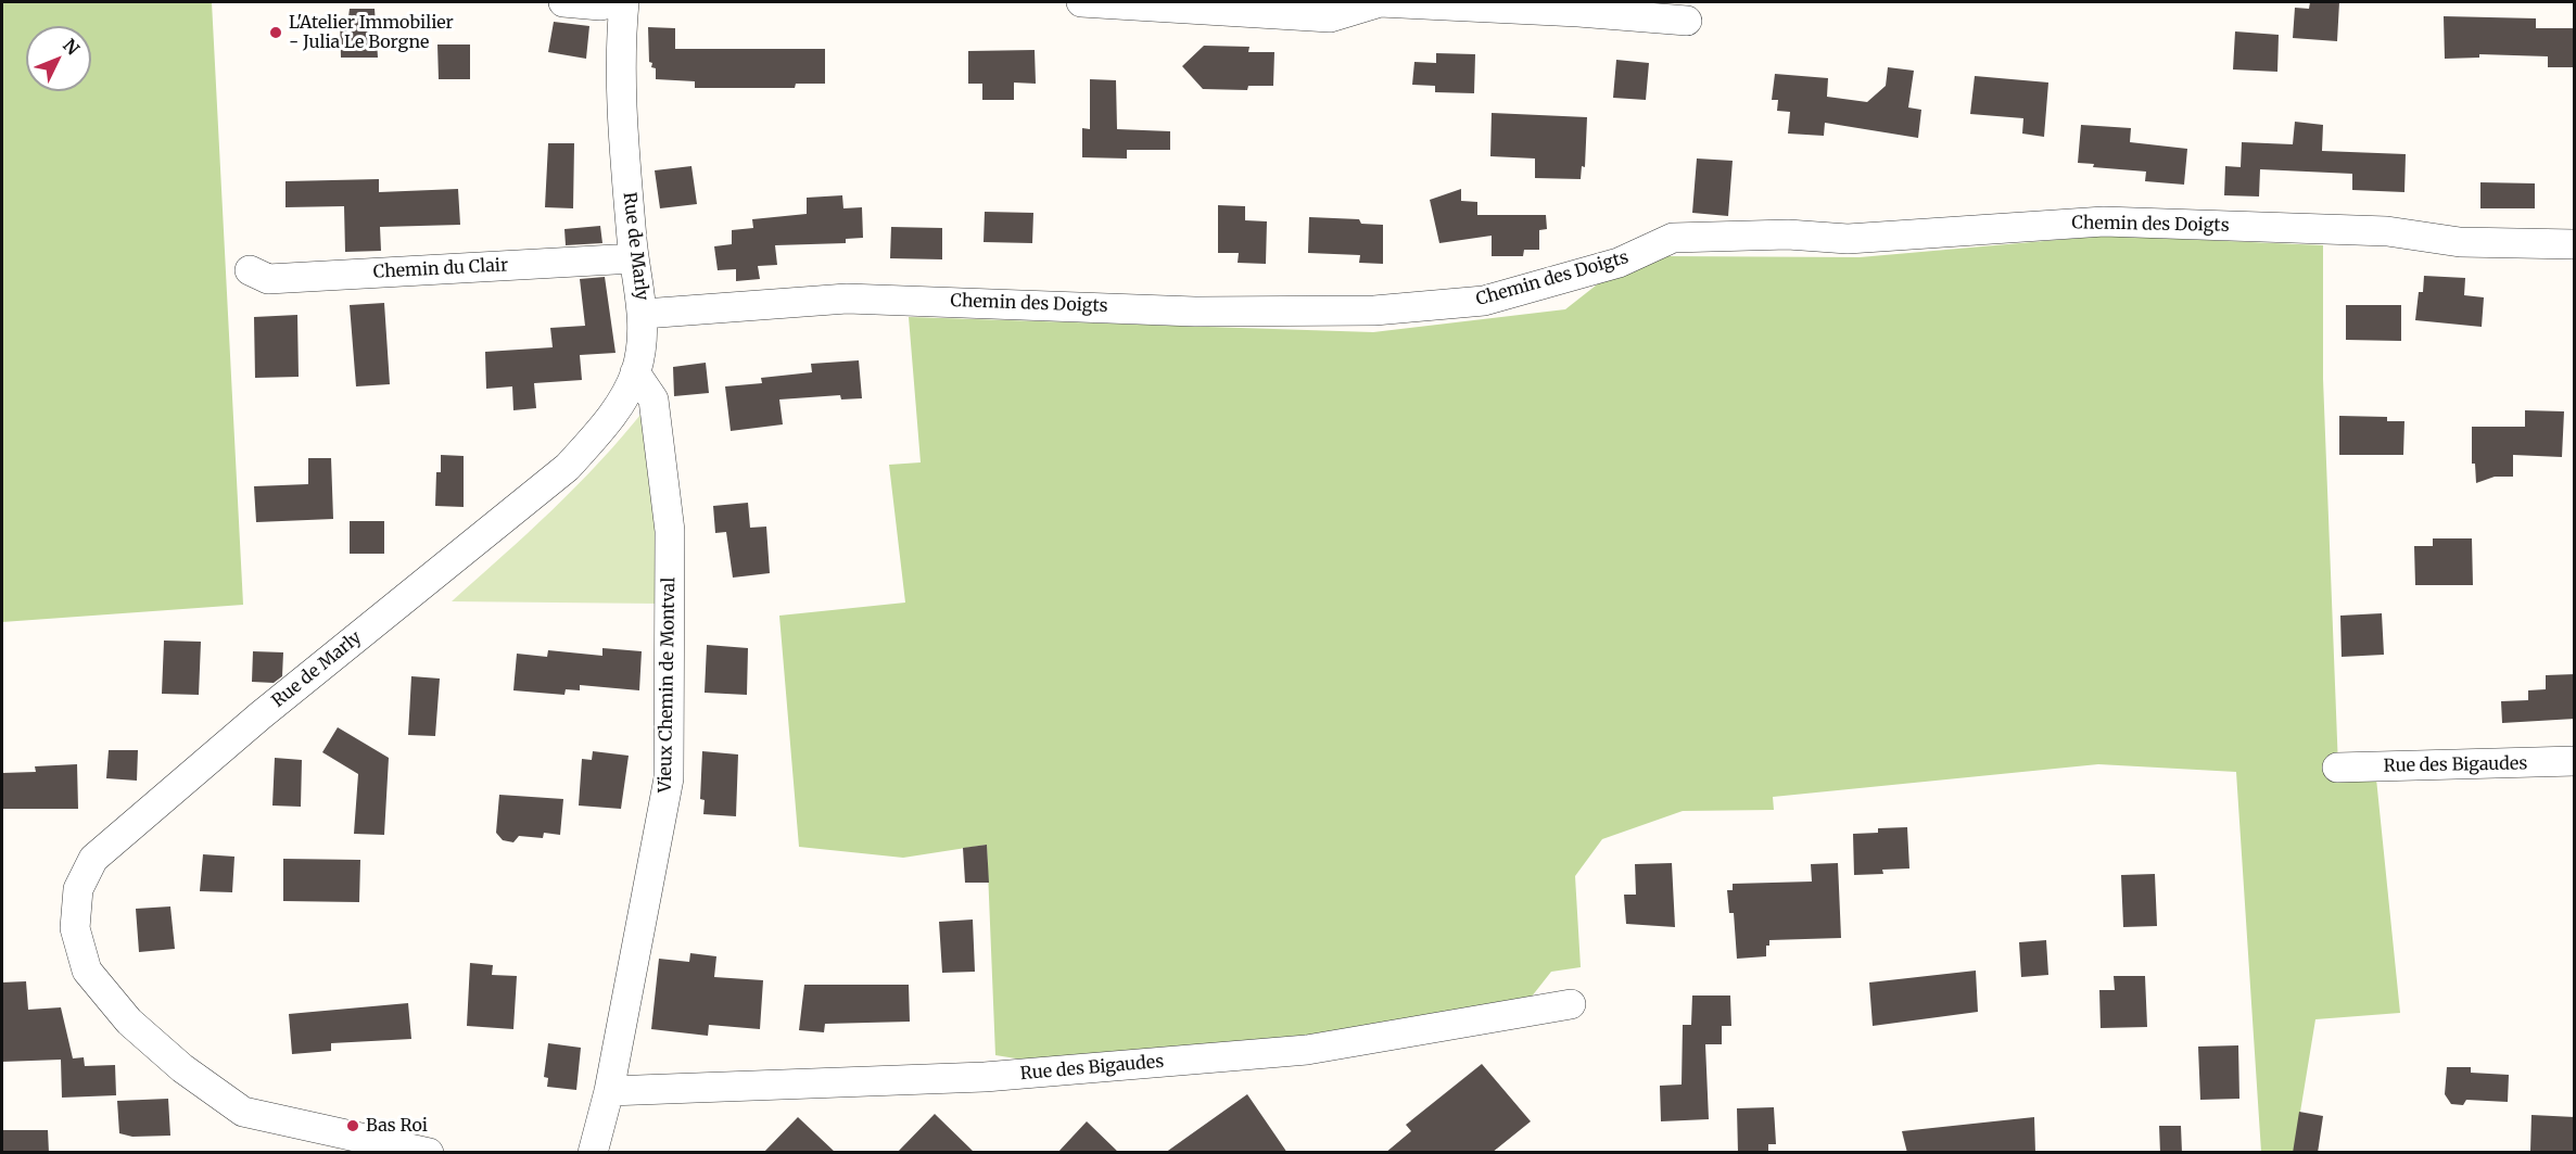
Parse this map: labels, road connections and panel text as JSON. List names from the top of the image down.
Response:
{
  "streets": {
    "street": [
      "Chemin des Doigts",
      "Rue de Marly",
      "Chemin du Clair",
      "Vieux Chemin de Montval",
      "Rue des Bigaudes"
    ]
  },
  "crossings": [
    ["Chemin des Doigts", "Rue de Marly"],
    ["Rue de Marly", "Chemin du Clair"],
    ["Rue de Marly", "Vieux Chemin de Montval"],
    ["Vieux Chemin de Montval", "Rue des Bigaudes"]
  ],
  "places": ["L'Atelier Immobilier - Julia Le Borgne", "Bas Roi"],
  "north": "top right"
}
